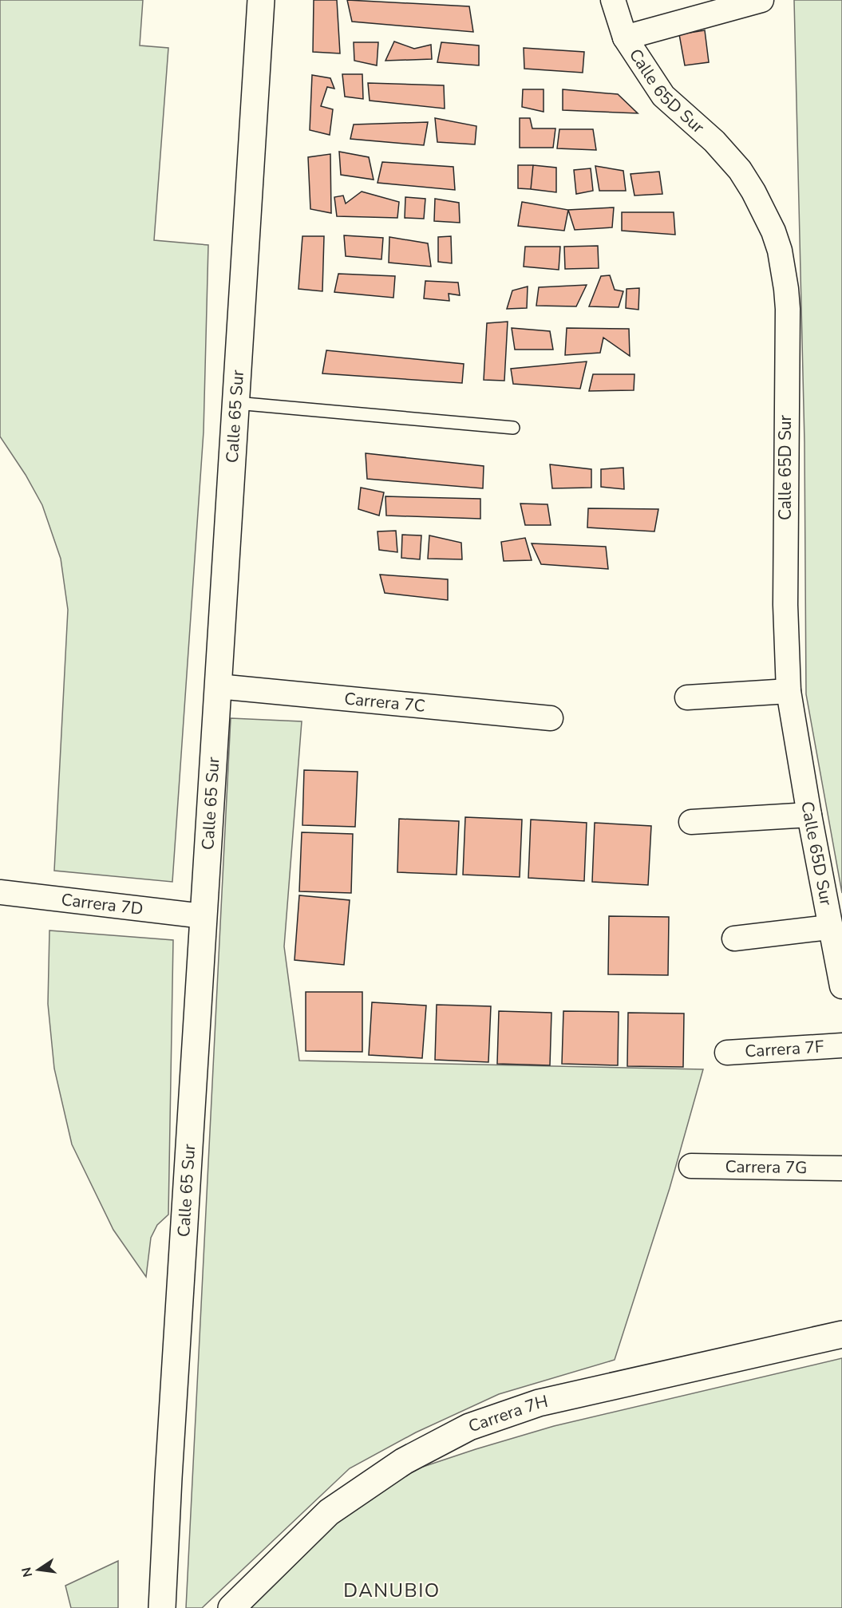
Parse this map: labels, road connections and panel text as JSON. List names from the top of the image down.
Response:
{
  "streets": {
    "street": [
      "Calle 65D Sur",
      "Calle 65 Sur",
      "Carrera 7C",
      "Carrera 7D",
      "Carrera 7F",
      "Carrera 7G",
      "Carrera 7H"
    ]
  },
  "crossings": [
    ["Calle 65 Sur", "Carrera 7C"],
    ["Calle 65 Sur", "Carrera 7D"]
  ],
  "districts": ["DANUBIO"],
  "north": "left"
}
